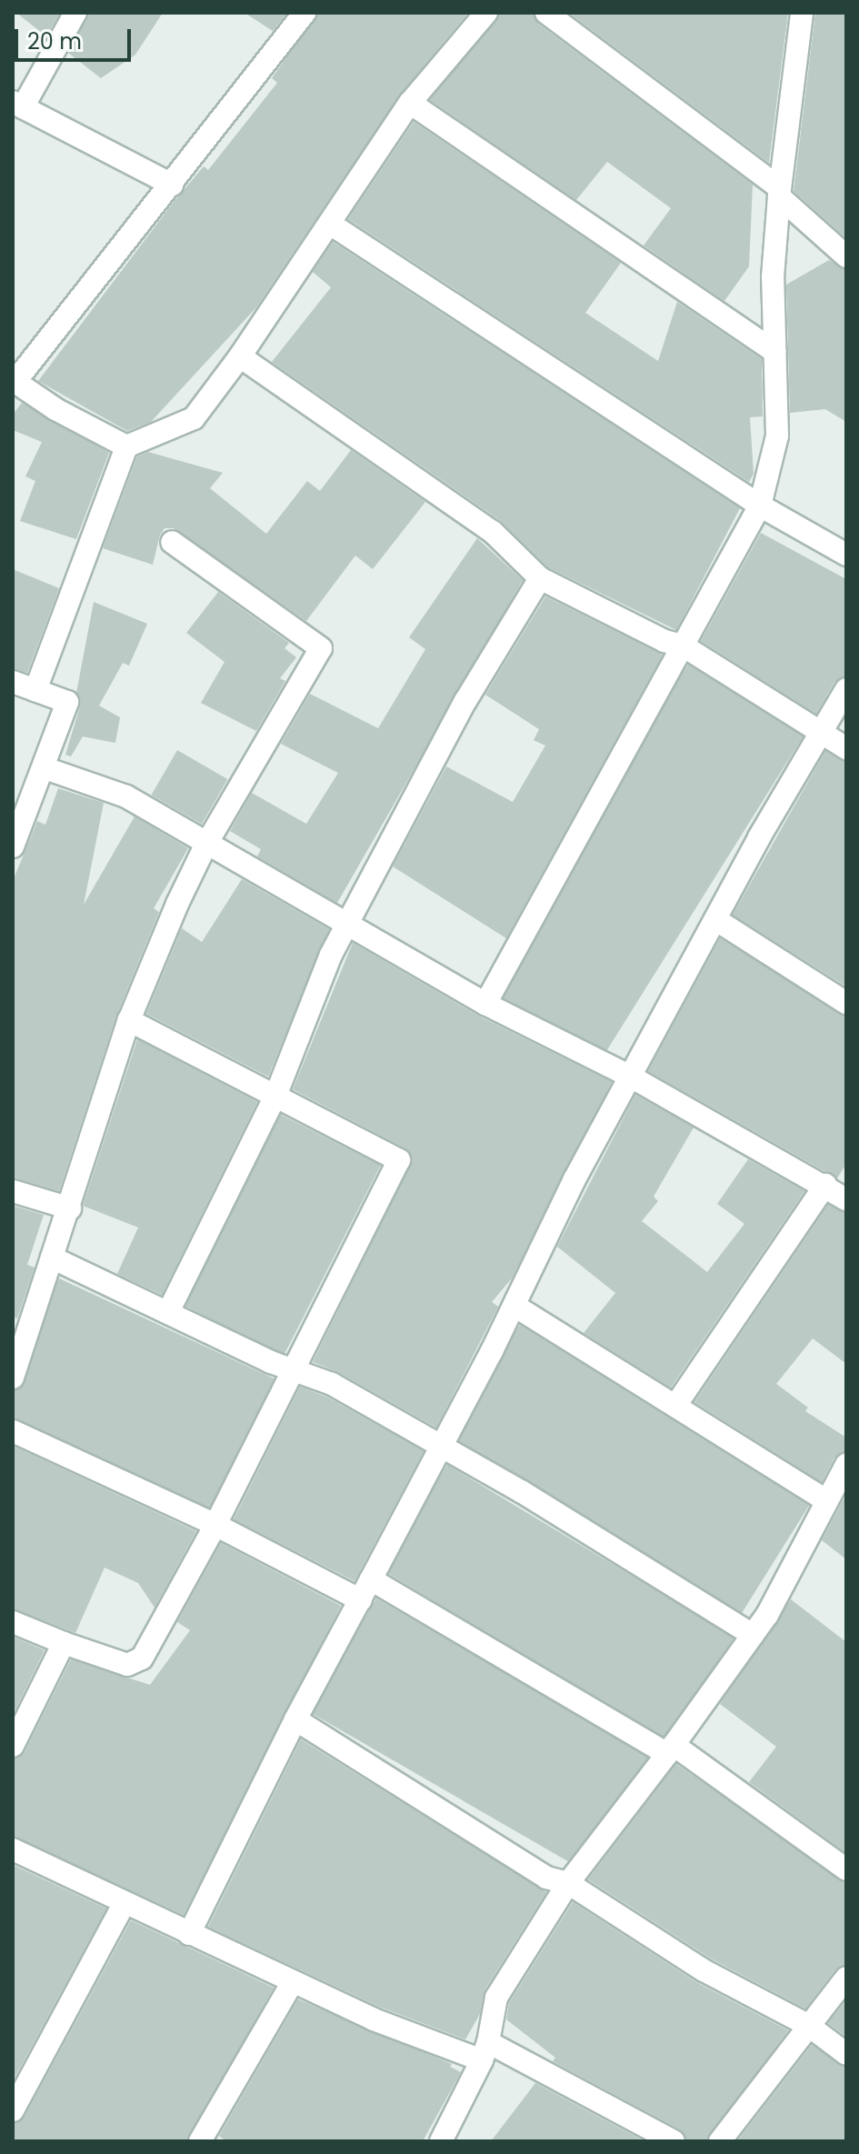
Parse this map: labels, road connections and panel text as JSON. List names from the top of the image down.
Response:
{
  "scale_bar": "20 m"
}
